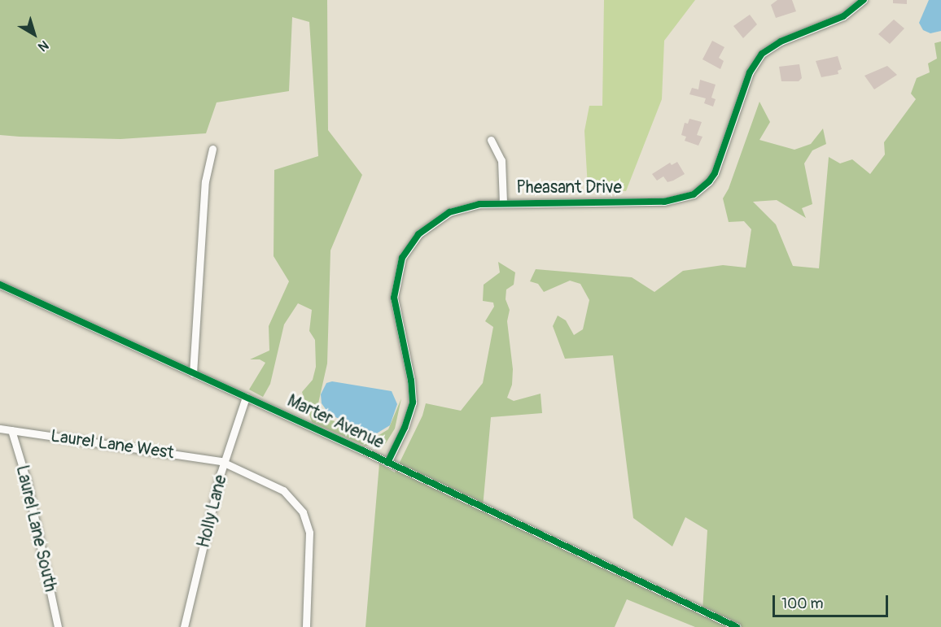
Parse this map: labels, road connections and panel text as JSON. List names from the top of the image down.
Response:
{
  "streets": {
    "street": [
      "Pheasant Drive",
      "Marter Avenue",
      "Laurel Lane West",
      "Holly Lane",
      "Laurel Lane South"
    ]
  },
  "crossings": [
    ["Pheasant Drive", "Marter Avenue"],
    ["Marter Avenue", "Holly Lane"],
    ["Laurel Lane West", "Holly Lane"],
    ["Laurel Lane West", "Laurel Lane South"]
  ],
  "scale_bar": "100 m",
  "north": "bottom right"
}
